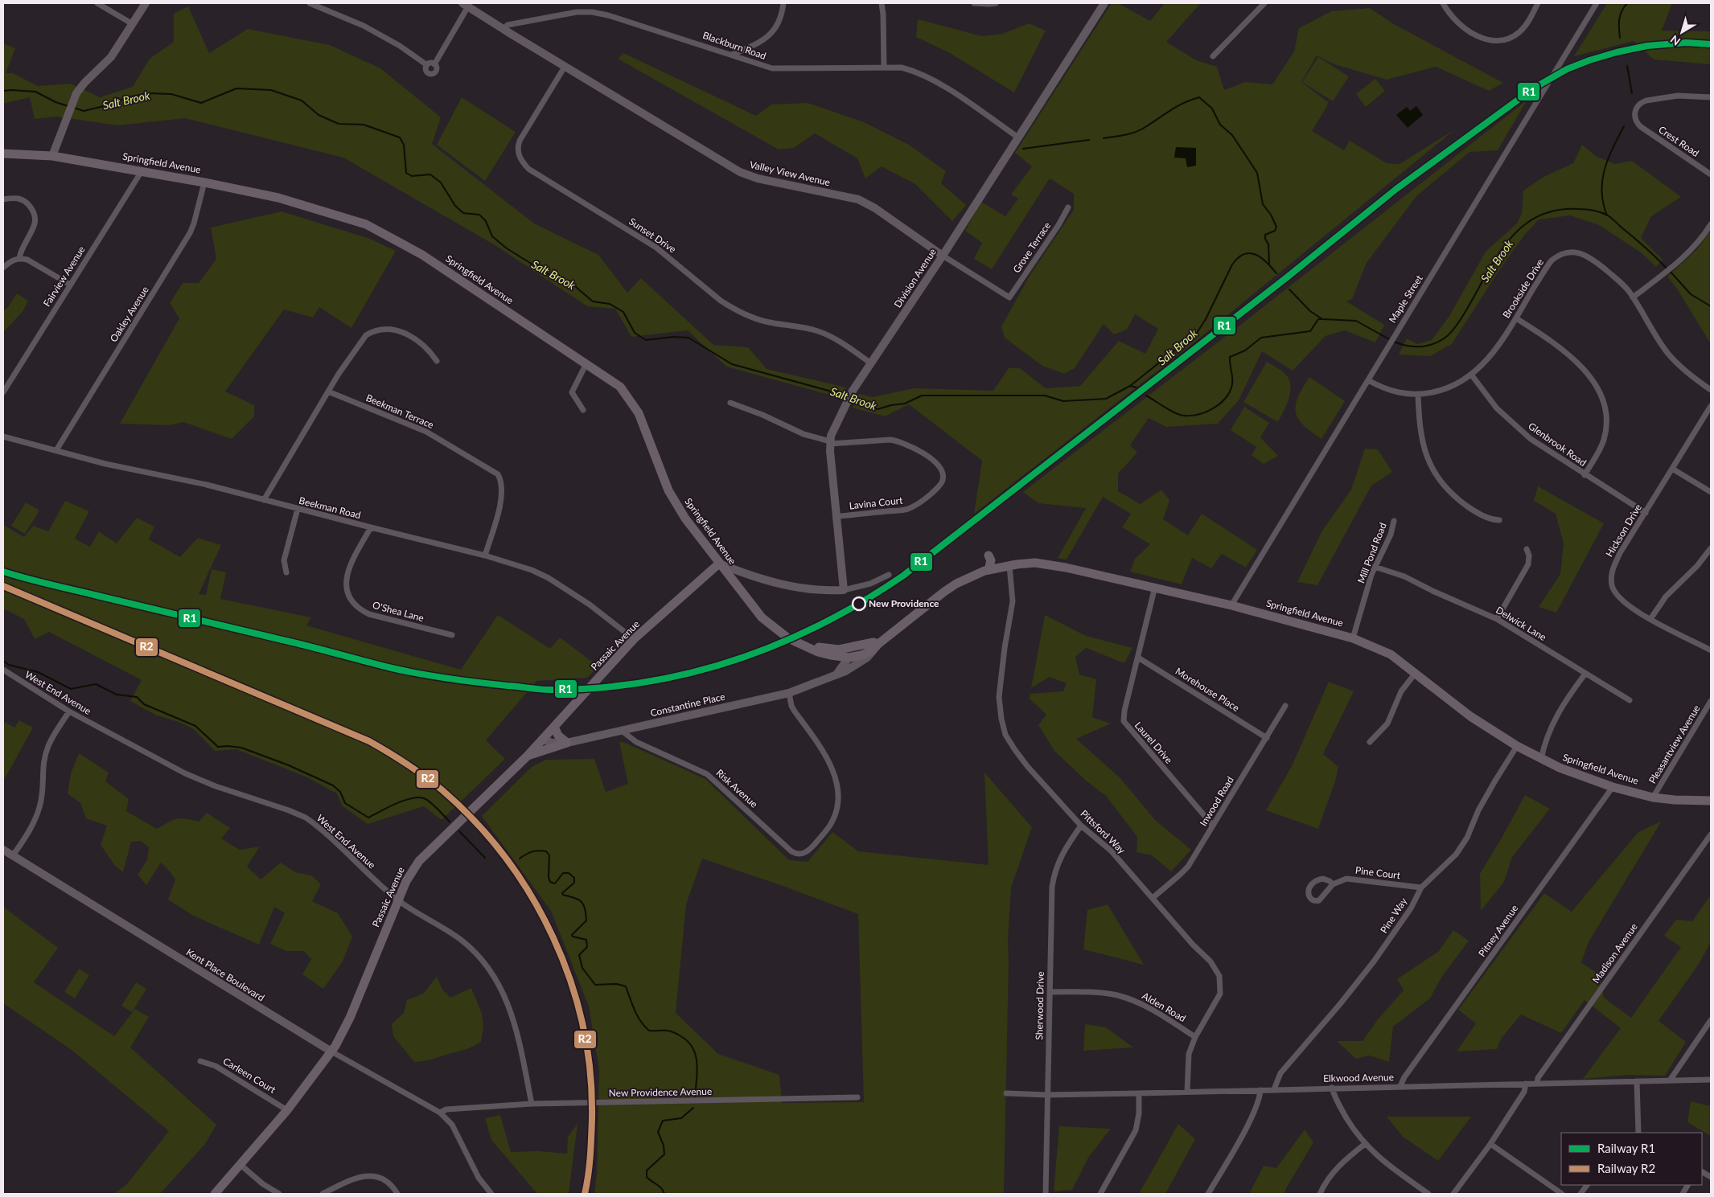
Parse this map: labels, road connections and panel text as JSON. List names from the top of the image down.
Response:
{
  "streets": {
    "main road": ["Springfield Avenue", "Passaic Avenue"],
    "street": [
      "Blackburn Road",
      "Crest Road",
      "Valley View Avenue",
      "Sunset Drive",
      "Grove Terrace",
      "Fairview Avenue",
      "Division Avenue",
      "Brookside Drive",
      "Maple Street",
      "Oakley Avenue",
      "Beekman Terrace",
      "Glenbrook Road",
      "Lavina Court",
      "Beekman Road",
      "Hickson Drive",
      "Mill Pond Road",
      "O'Shea Lane",
      "Delwick Lane",
      "Morehouse Place",
      "West End Avenue",
      "Constantine Place",
      "Laurel Drive",
      "Pleasantview Avenue",
      "Risk Avenue",
      "Inwood Road",
      "Pittsford Way",
      "Pine Court",
      "Pine Way",
      "Pitney Avenue",
      "Madison Avenue",
      "Kent Place Boulevard",
      "Sherwood Drive",
      "Alden Road",
      "Carleen Court",
      "Elkwood Avenue",
      "New Providence Avenue"
    ]
  },
  "crossings": [
    ["Blackburn Road", "Valley View Avenue"],
    ["Blackburn Road", "Division Avenue"],
    ["Springfield Avenue", "Fairview Avenue"],
    ["Springfield Avenue", "Maple Street"],
    ["Springfield Avenue", "Oakley Avenue"],
    ["Springfield Avenue", "Mill Pond Road"],
    ["Springfield Avenue", "Passaic Avenue"],
    ["Springfield Avenue", "Constantine Place"],
    ["Springfield Avenue", "Laurel Drive"],
    ["Springfield Avenue", "Pleasantview Avenue"],
    ["Springfield Avenue", "Pittsford Way"],
    ["Springfield Avenue", "Pine Way"],
    ["Springfield Avenue", "Pitney Avenue"],
    ["Valley View Avenue", "Sunset Drive"],
    ["Valley View Avenue", "Grove Terrace"],
    ["Valley View Avenue", "Division Avenue"],
    ["Sunset Drive", "Division Avenue"],
    ["Division Avenue", "Lavina Court"],
    ["Brookside Drive", "Maple Street"],
    ["Brookside Drive", "Glenbrook Road"],
    ["Oakley Avenue", "Beekman Road"],
    ["Beekman Terrace", "Beekman Road"],
    ["Glenbrook Road", "Hickson Drive"],
    ["Beekman Road", "O'Shea Lane"],
    ["Beekman Road", "Passaic Avenue"],
    ["Mill Pond Road", "Delwick Lane"],
    ["Passaic Avenue", "West End Avenue"],
    ["Passaic Avenue", "Constantine Place"],
    ["Passaic Avenue", "Kent Place Boulevard"],
    ["Passaic Avenue", "Carleen Court"],
    ["Morehouse Place", "Laurel Drive"],
    ["Morehouse Place", "Inwood Road"],
    ["West End Avenue", "New Providence Avenue"],
    ["Constantine Place", "Risk Avenue"],
    ["Laurel Drive", "Inwood Road"],
    ["Inwood Road", "Pittsford Way"],
    ["Pittsford Way", "Sherwood Drive"],
    ["Pittsford Way", "Alden Road"],
    ["Pittsford Way", "Elkwood Avenue"],
    ["Pine Court", "Pine Way"],
    ["Pine Way", "Elkwood Avenue"],
    ["Pitney Avenue", "Elkwood Avenue"],
    ["Madison Avenue", "Elkwood Avenue"],
    ["Kent Place Boulevard", "New Providence Avenue"],
    ["Sherwood Drive", "Alden Road"],
    ["Sherwood Drive", "Elkwood Avenue"]
  ],
  "water": ["Salt Brook"],
  "places": ["New Providence"],
  "lines": ["rail line R1", "rail line R2"],
  "legend": ["Railway R1", "Railway R2"],
  "north": "bottom left"
}
